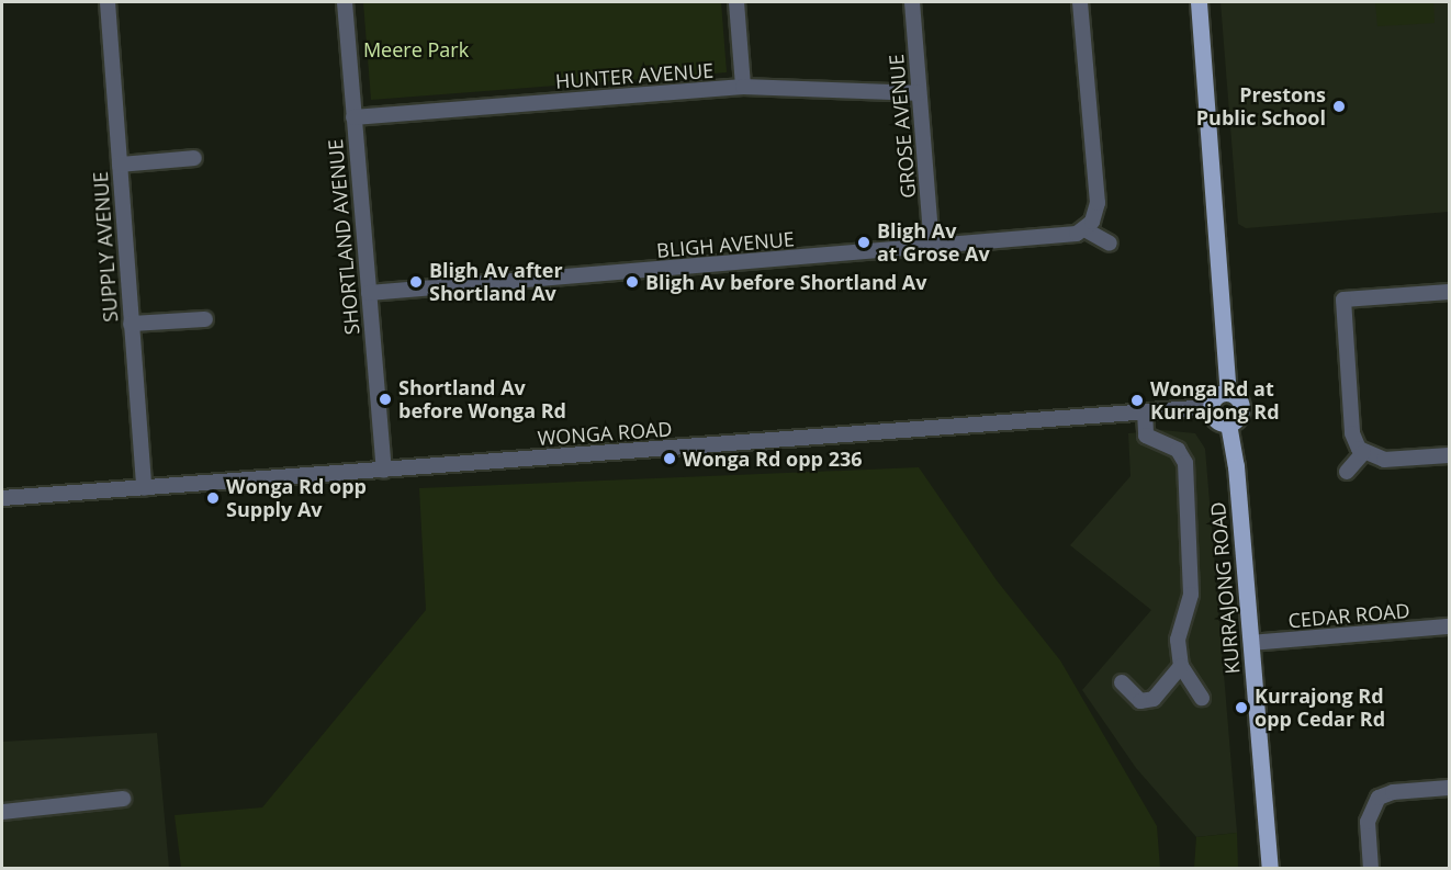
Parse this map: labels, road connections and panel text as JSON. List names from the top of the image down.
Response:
{
  "streets": {
    "main road": ["KURRAJONG ROAD"],
    "street": [
      "HUNTER AVENUE",
      "GROSE AVENUE",
      "SHORTLAND AVENUE",
      "BLIGH AVENUE",
      "SUPPLY AVENUE",
      "WONGA ROAD",
      "CEDAR ROAD"
    ]
  },
  "crossings": [
    ["HUNTER AVENUE", "GROSE AVENUE"],
    ["HUNTER AVENUE", "SHORTLAND AVENUE"],
    ["GROSE AVENUE", "BLIGH AVENUE"],
    ["SHORTLAND AVENUE", "BLIGH AVENUE"],
    ["SHORTLAND AVENUE", "WONGA ROAD"],
    ["SUPPLY AVENUE", "WONGA ROAD"],
    ["WONGA ROAD", "KURRAJONG ROAD"],
    ["KURRAJONG ROAD", "CEDAR ROAD"]
  ],
  "parks": ["Meere Park"],
  "places": [
    "Prestons Public School",
    "Bligh Av at Grose Av",
    "Bligh Av after Shortland Av",
    "Bligh Av before Shortland Av",
    "Shortland Av before Wonga Rd",
    "Wonga Rd at Kurrajong Rd",
    "Wonga Rd opp 236",
    "Wonga Rd opp Supply Av",
    "Kurrajong Rd opp Cedar Rd"
  ]
}
